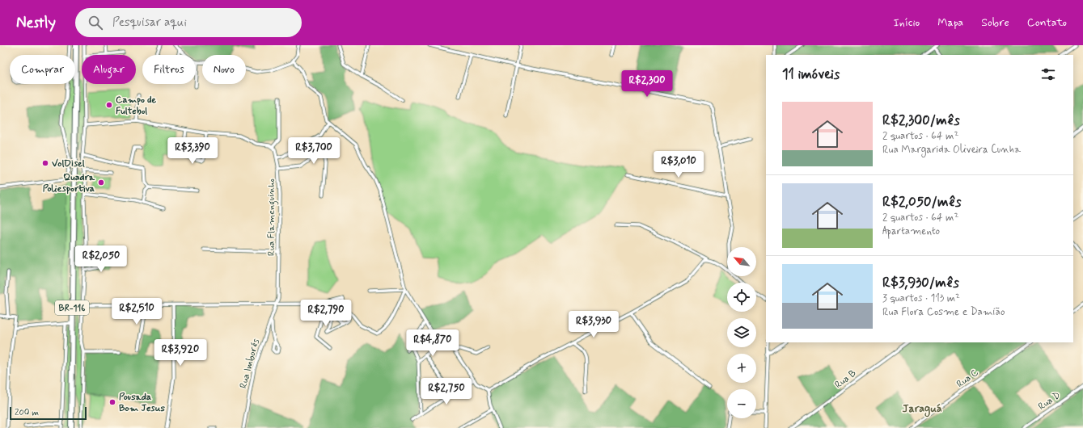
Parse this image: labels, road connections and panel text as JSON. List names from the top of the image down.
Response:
{
  "streets": {
    "highway": ["BR-116"],
    "street": [
      "Rua Flamenguinho",
      "Rua Imborés",
      "Rua C",
      "Rua B",
      "Rua D"
    ]
  },
  "crossings": [
    ["Rua Flamenguinho", "Rua Imborés"]
  ],
  "districts": ["Jaraguá"],
  "places": [
    "Campo de Fultebol",
    "VolDisel",
    "Quadra Poliesportiva",
    "Pousada Bom Jesus"
  ],
  "scale_bar": "200 m",
  "north": "top left",
  "page": {
    "header": "Nestly",
    "search": "Pesquisar aqui",
    "nav": [
      "Início",
      "Mapa",
      "Sobre",
      "Contato"
    ],
    "chip": [
      "Comprar",
      "Alugar",
      "Filtros",
      "Novo"
    ],
    "heading": "11 imóveis",
    "price": [
      "R$2,300",
      "R$3,390",
      "R$3,700",
      "R$3,010",
      "R$2,050",
      "R$2,510",
      "R$2,790",
      "R$3,930",
      "R$4,870",
      "R$3,920",
      "R$2,750"
    ],
    "list": [
      {
        "name": "R$2,300/mês",
        "note": "2 quartos · 64 m² · Rua Margarida Oliveira Cunha"
      },
      {
        "name": "R$2,050/mês",
        "note": "2 quartos · 64 m² · Apartamento"
      },
      {
        "name": "R$3,930/mês",
        "note": "3 quartos · 113 m² · Rua Flora Cosme e Damião"
      }
    ],
    "map_buttons": ["+", "−"],
    "scale": "200 m"
  }
}
